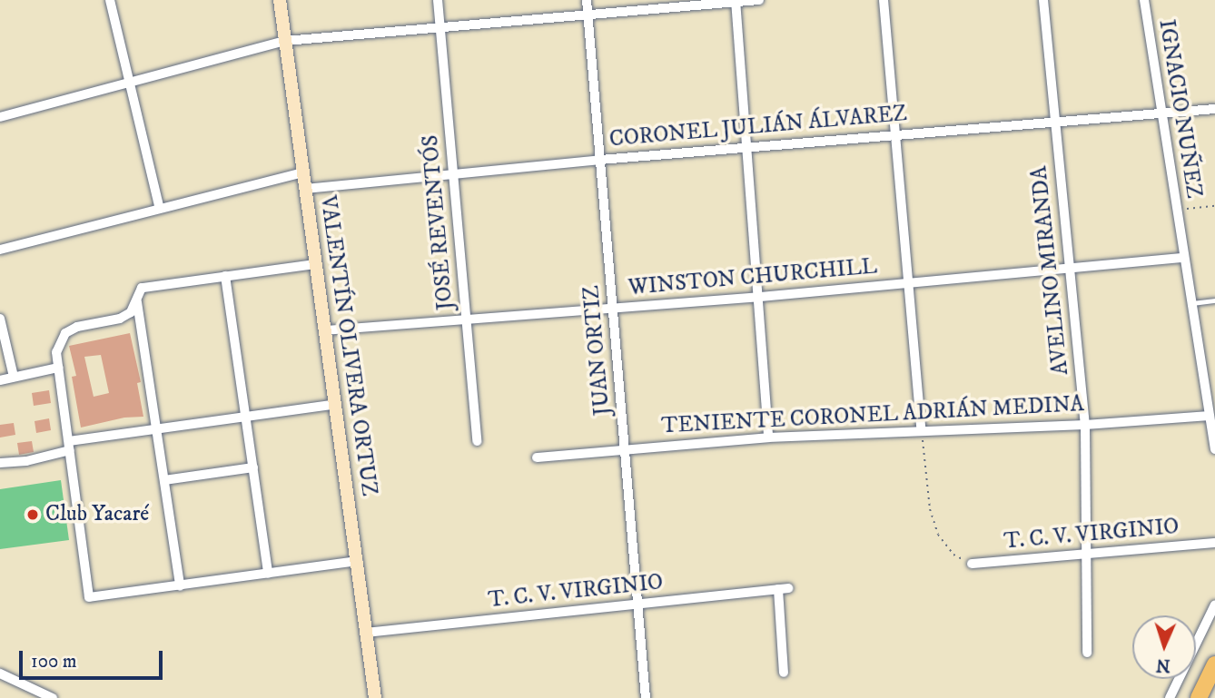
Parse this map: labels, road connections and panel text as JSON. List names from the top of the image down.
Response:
{
  "streets": {
    "street": [
      "IGNACIO NUÑEZ",
      "CORONEL JULIÁN ÁLVAREZ",
      "JOSÉ REVENTÓS",
      "AVELINO MIRANDA",
      "WINSTON CHURCHILL",
      "VALENTÍN OLIVERA ORTUZ",
      "JUAN ORTIZ",
      "TENIENTE CORONEL ADRIÁN MEDINA",
      "T. C. V. VIRGINIO"
    ]
  },
  "crossings": [
    ["IGNACIO NUÑEZ", "CORONEL JULIÁN ÁLVAREZ"],
    ["IGNACIO NUÑEZ", "WINSTON CHURCHILL"],
    ["IGNACIO NUÑEZ", "TENIENTE CORONEL ADRIÁN MEDINA"],
    ["CORONEL JULIÁN ÁLVAREZ", "JOSÉ REVENTÓS"],
    ["CORONEL JULIÁN ÁLVAREZ", "AVELINO MIRANDA"],
    ["CORONEL JULIÁN ÁLVAREZ", "VALENTÍN OLIVERA ORTUZ"],
    ["CORONEL JULIÁN ÁLVAREZ", "JUAN ORTIZ"],
    ["JOSÉ REVENTÓS", "WINSTON CHURCHILL"],
    ["AVELINO MIRANDA", "WINSTON CHURCHILL"],
    ["AVELINO MIRANDA", "TENIENTE CORONEL ADRIÁN MEDINA"],
    ["AVELINO MIRANDA", "T. C. V. VIRGINIO"],
    ["WINSTON CHURCHILL", "VALENTÍN OLIVERA ORTUZ"],
    ["WINSTON CHURCHILL", "JUAN ORTIZ"],
    ["VALENTÍN OLIVERA ORTUZ", "T. C. V. VIRGINIO"],
    ["JUAN ORTIZ", "TENIENTE CORONEL ADRIÁN MEDINA"],
    ["JUAN ORTIZ", "T. C. V. VIRGINIO"]
  ],
  "places": ["Club Yacaré"],
  "scale_bar": "100 m",
  "north": "bottom"
}
